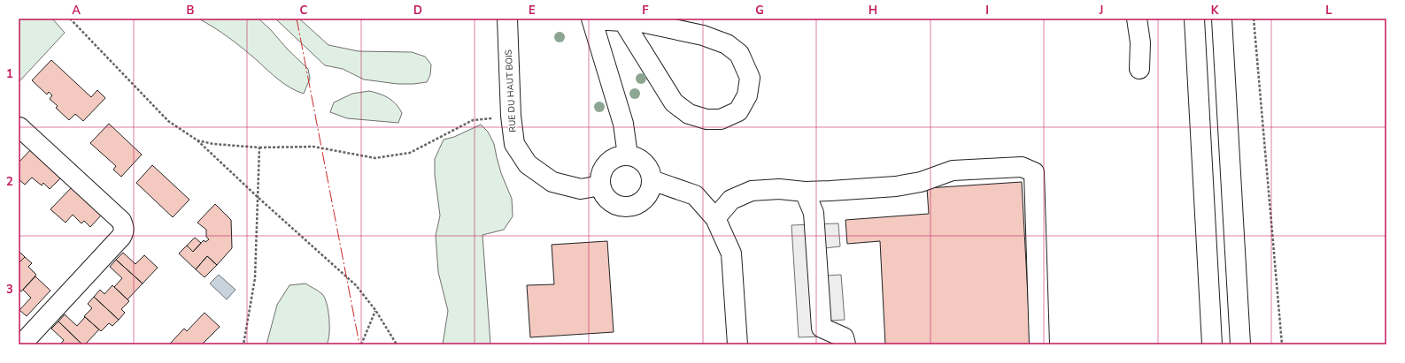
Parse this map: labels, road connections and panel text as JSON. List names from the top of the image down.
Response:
{
  "streets": {
    "main road": ["RUE DU HAUT BOIS"]
  },
  "grid": {
    "columns": [
      "A",
      "B",
      "C",
      "D",
      "E",
      "F",
      "G",
      "H",
      "I",
      "J",
      "K",
      "L"
    ],
    "rows": ["1", "2", "3"]
  }
}
